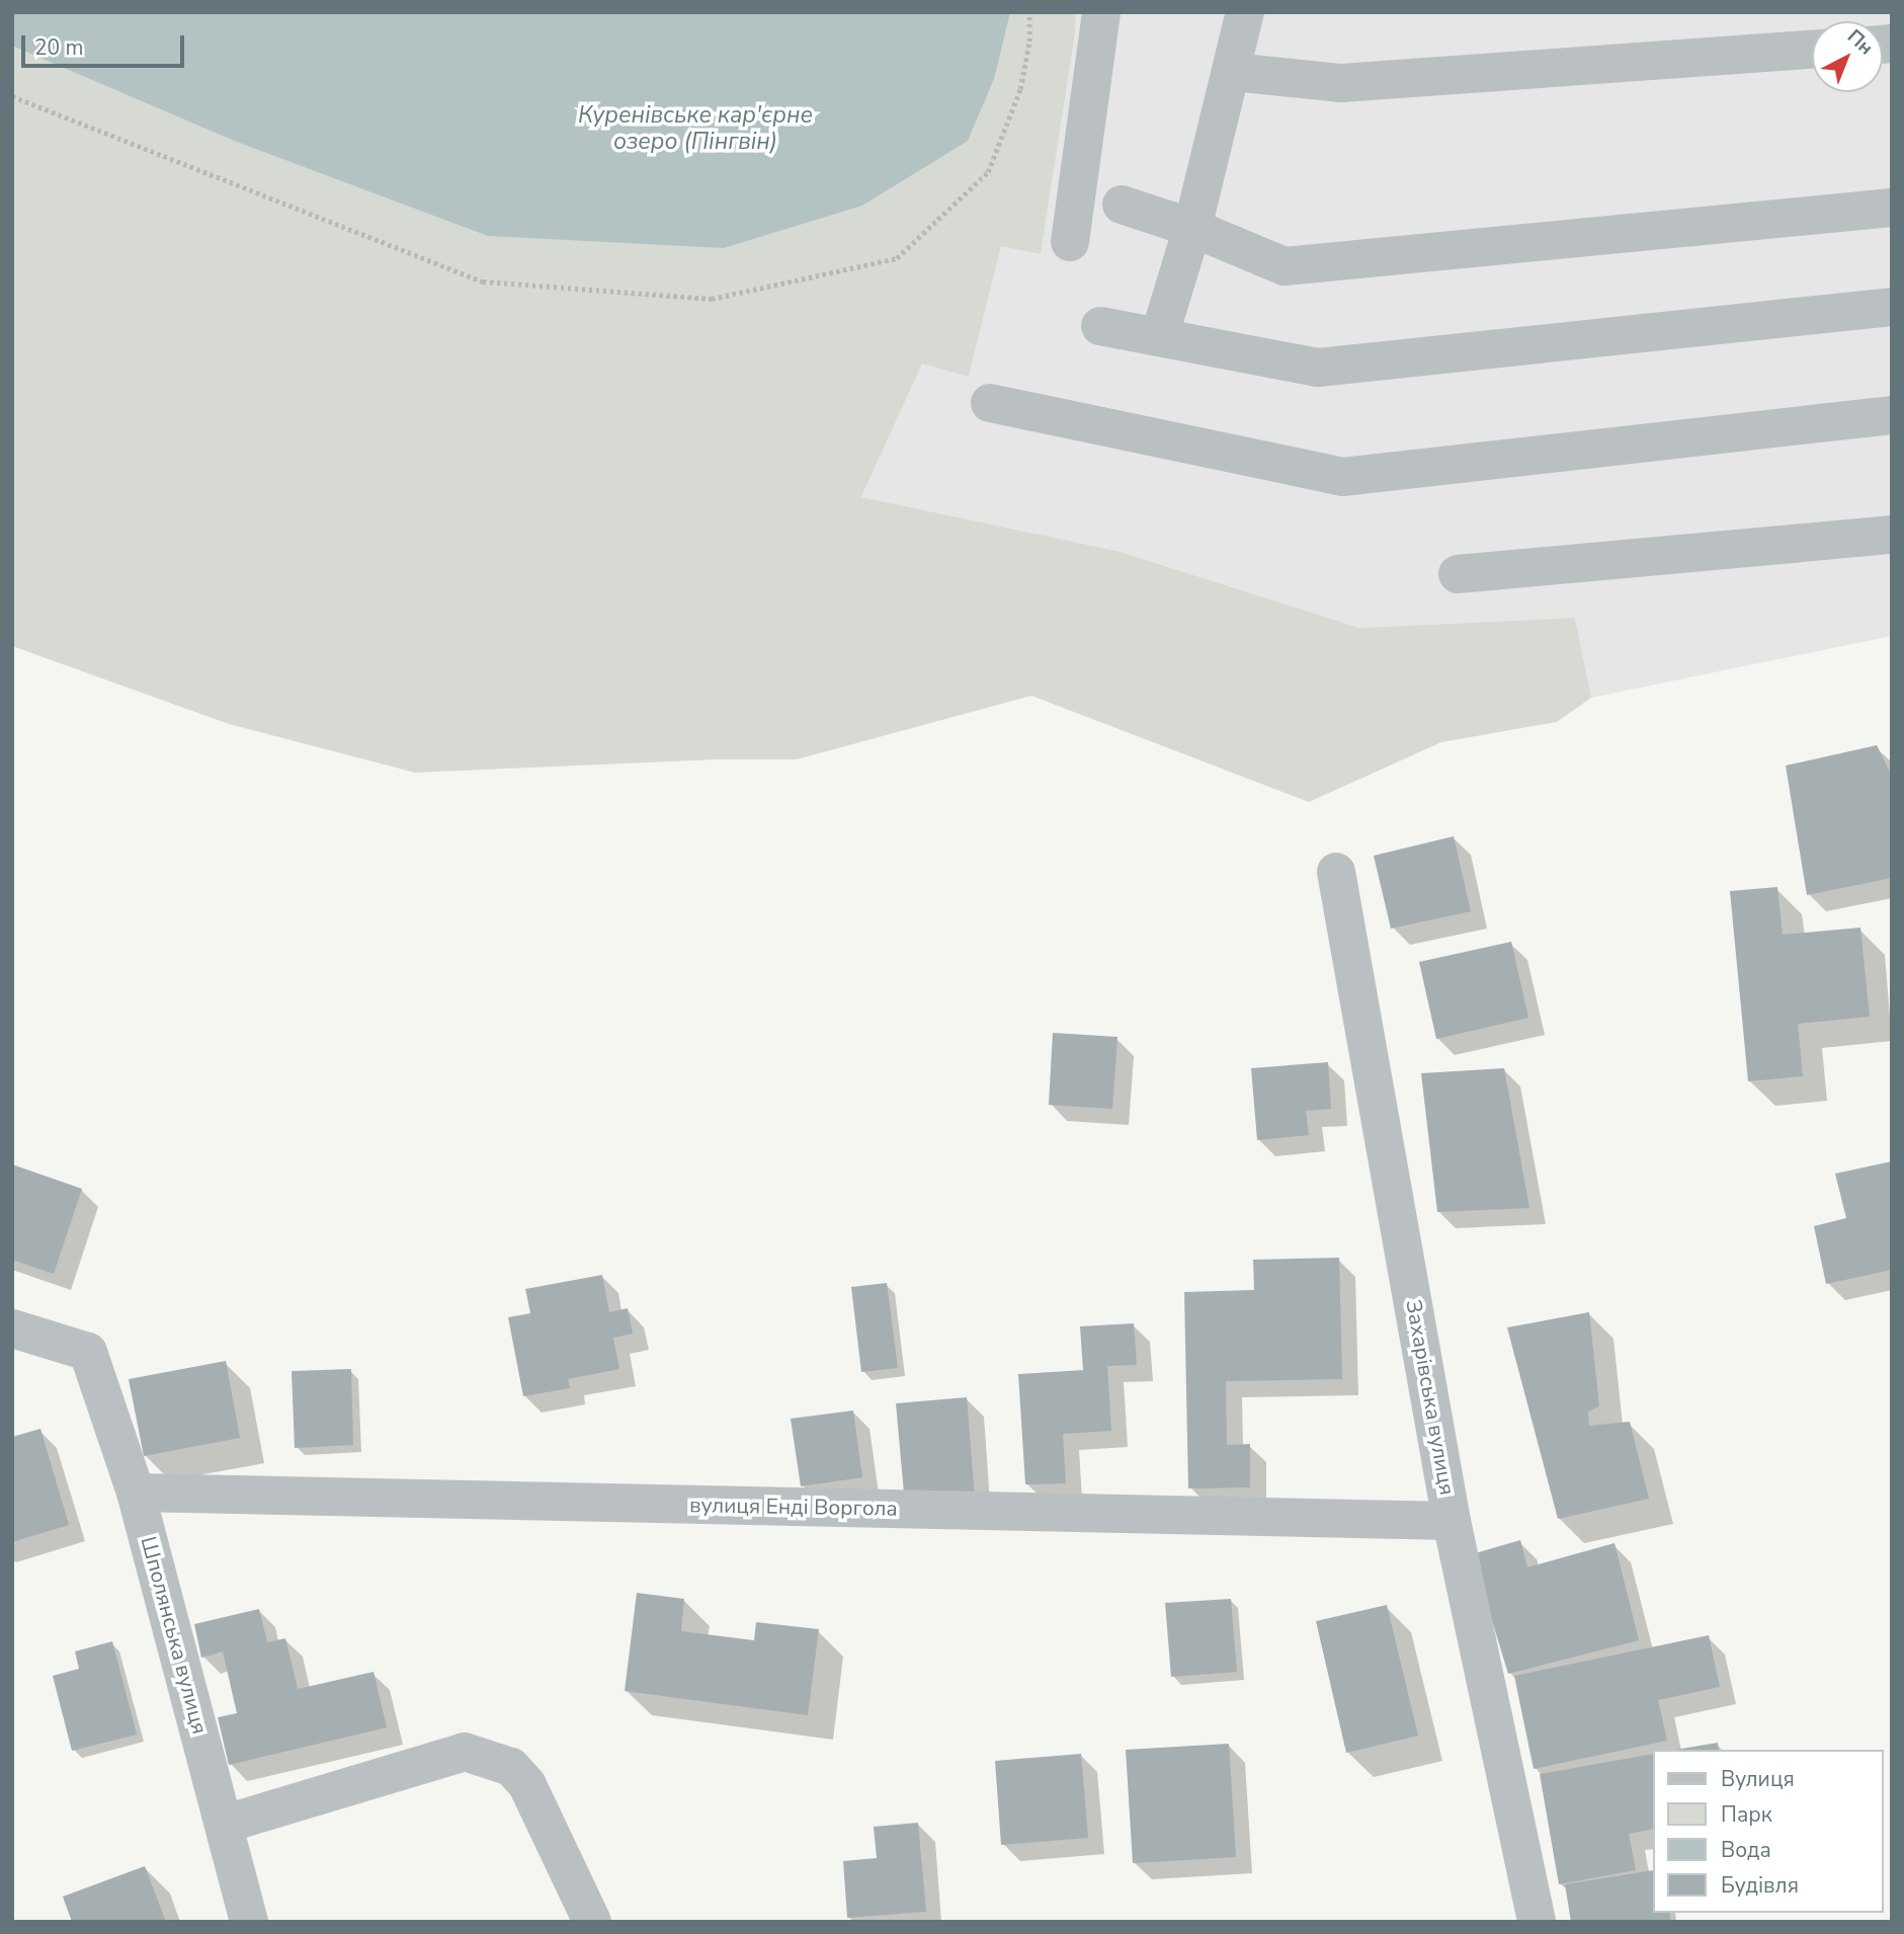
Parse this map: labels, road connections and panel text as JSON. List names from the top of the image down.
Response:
{
  "streets": {
    "street": ["Захарівська вулиця", "вулиця Енді Воргола", "Шполянська вулиця"]
  },
  "crossings": [
    ["Захарівська вулиця", "вулиця Енді Воргола"],
    ["вулиця Енді Воргола", "Шполянська вулиця"]
  ],
  "water": ["Куренівське кар'єрне озеро (Пінгвін)"],
  "legend": [
    "Вулиця",
    "Парк",
    "Вода",
    "Будівля"
  ],
  "scale_bar": "20 m",
  "north": "top right"
}
